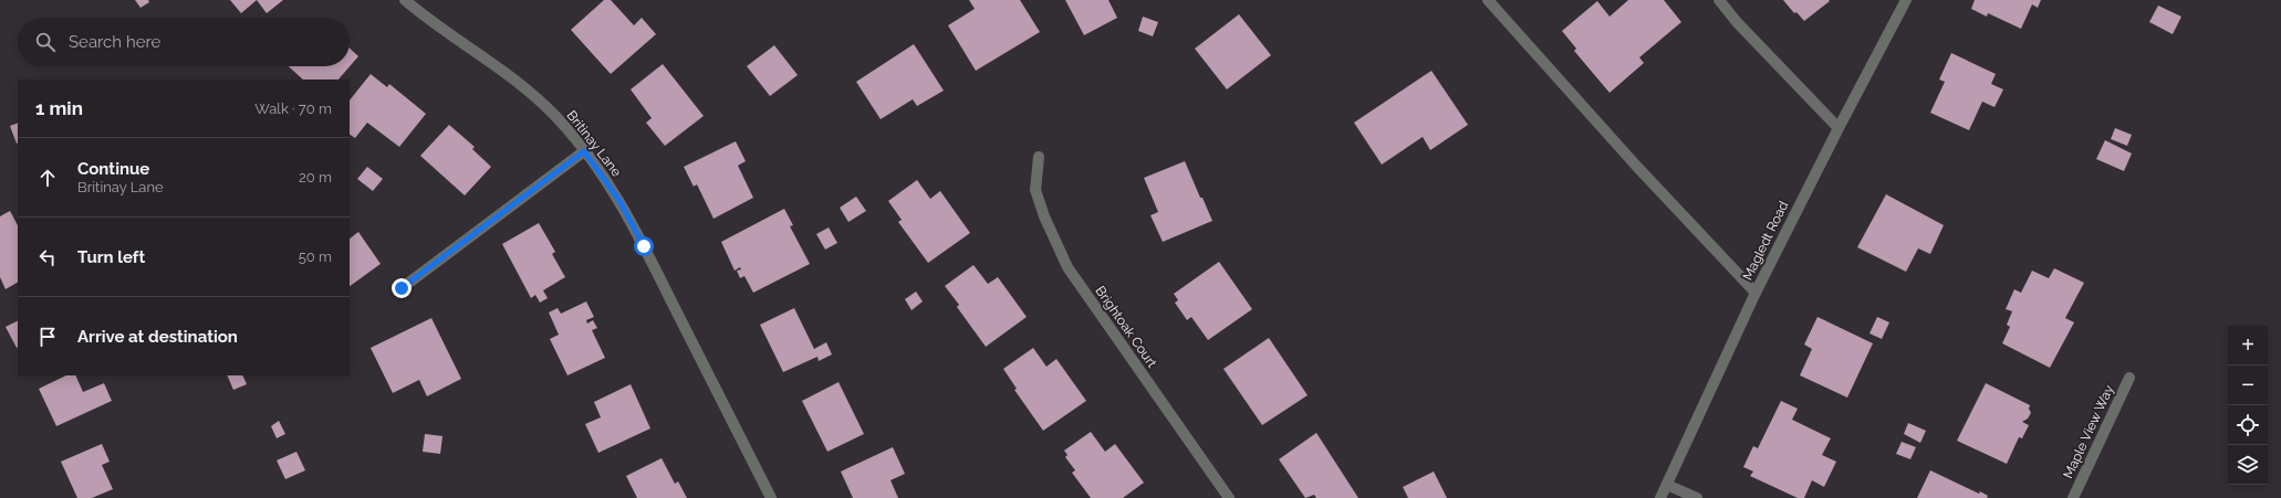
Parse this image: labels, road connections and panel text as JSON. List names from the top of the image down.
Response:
{
  "streets": {
    "street": [
      "Britinay Lane",
      "Magledt Road",
      "Brightoak Court",
      "Maple View Way"
    ]
  },
  "page": {
    "search": "Search here",
    "heading": ["1 min", "Walk · 70 m"],
    "list": [
      ["Continue", "Britinay Lane", "20 m"],
      ["Turn left", "50 m"],
      "Arrive at destination"
    ],
    "map_buttons": ["+", "−"]
  }
}
